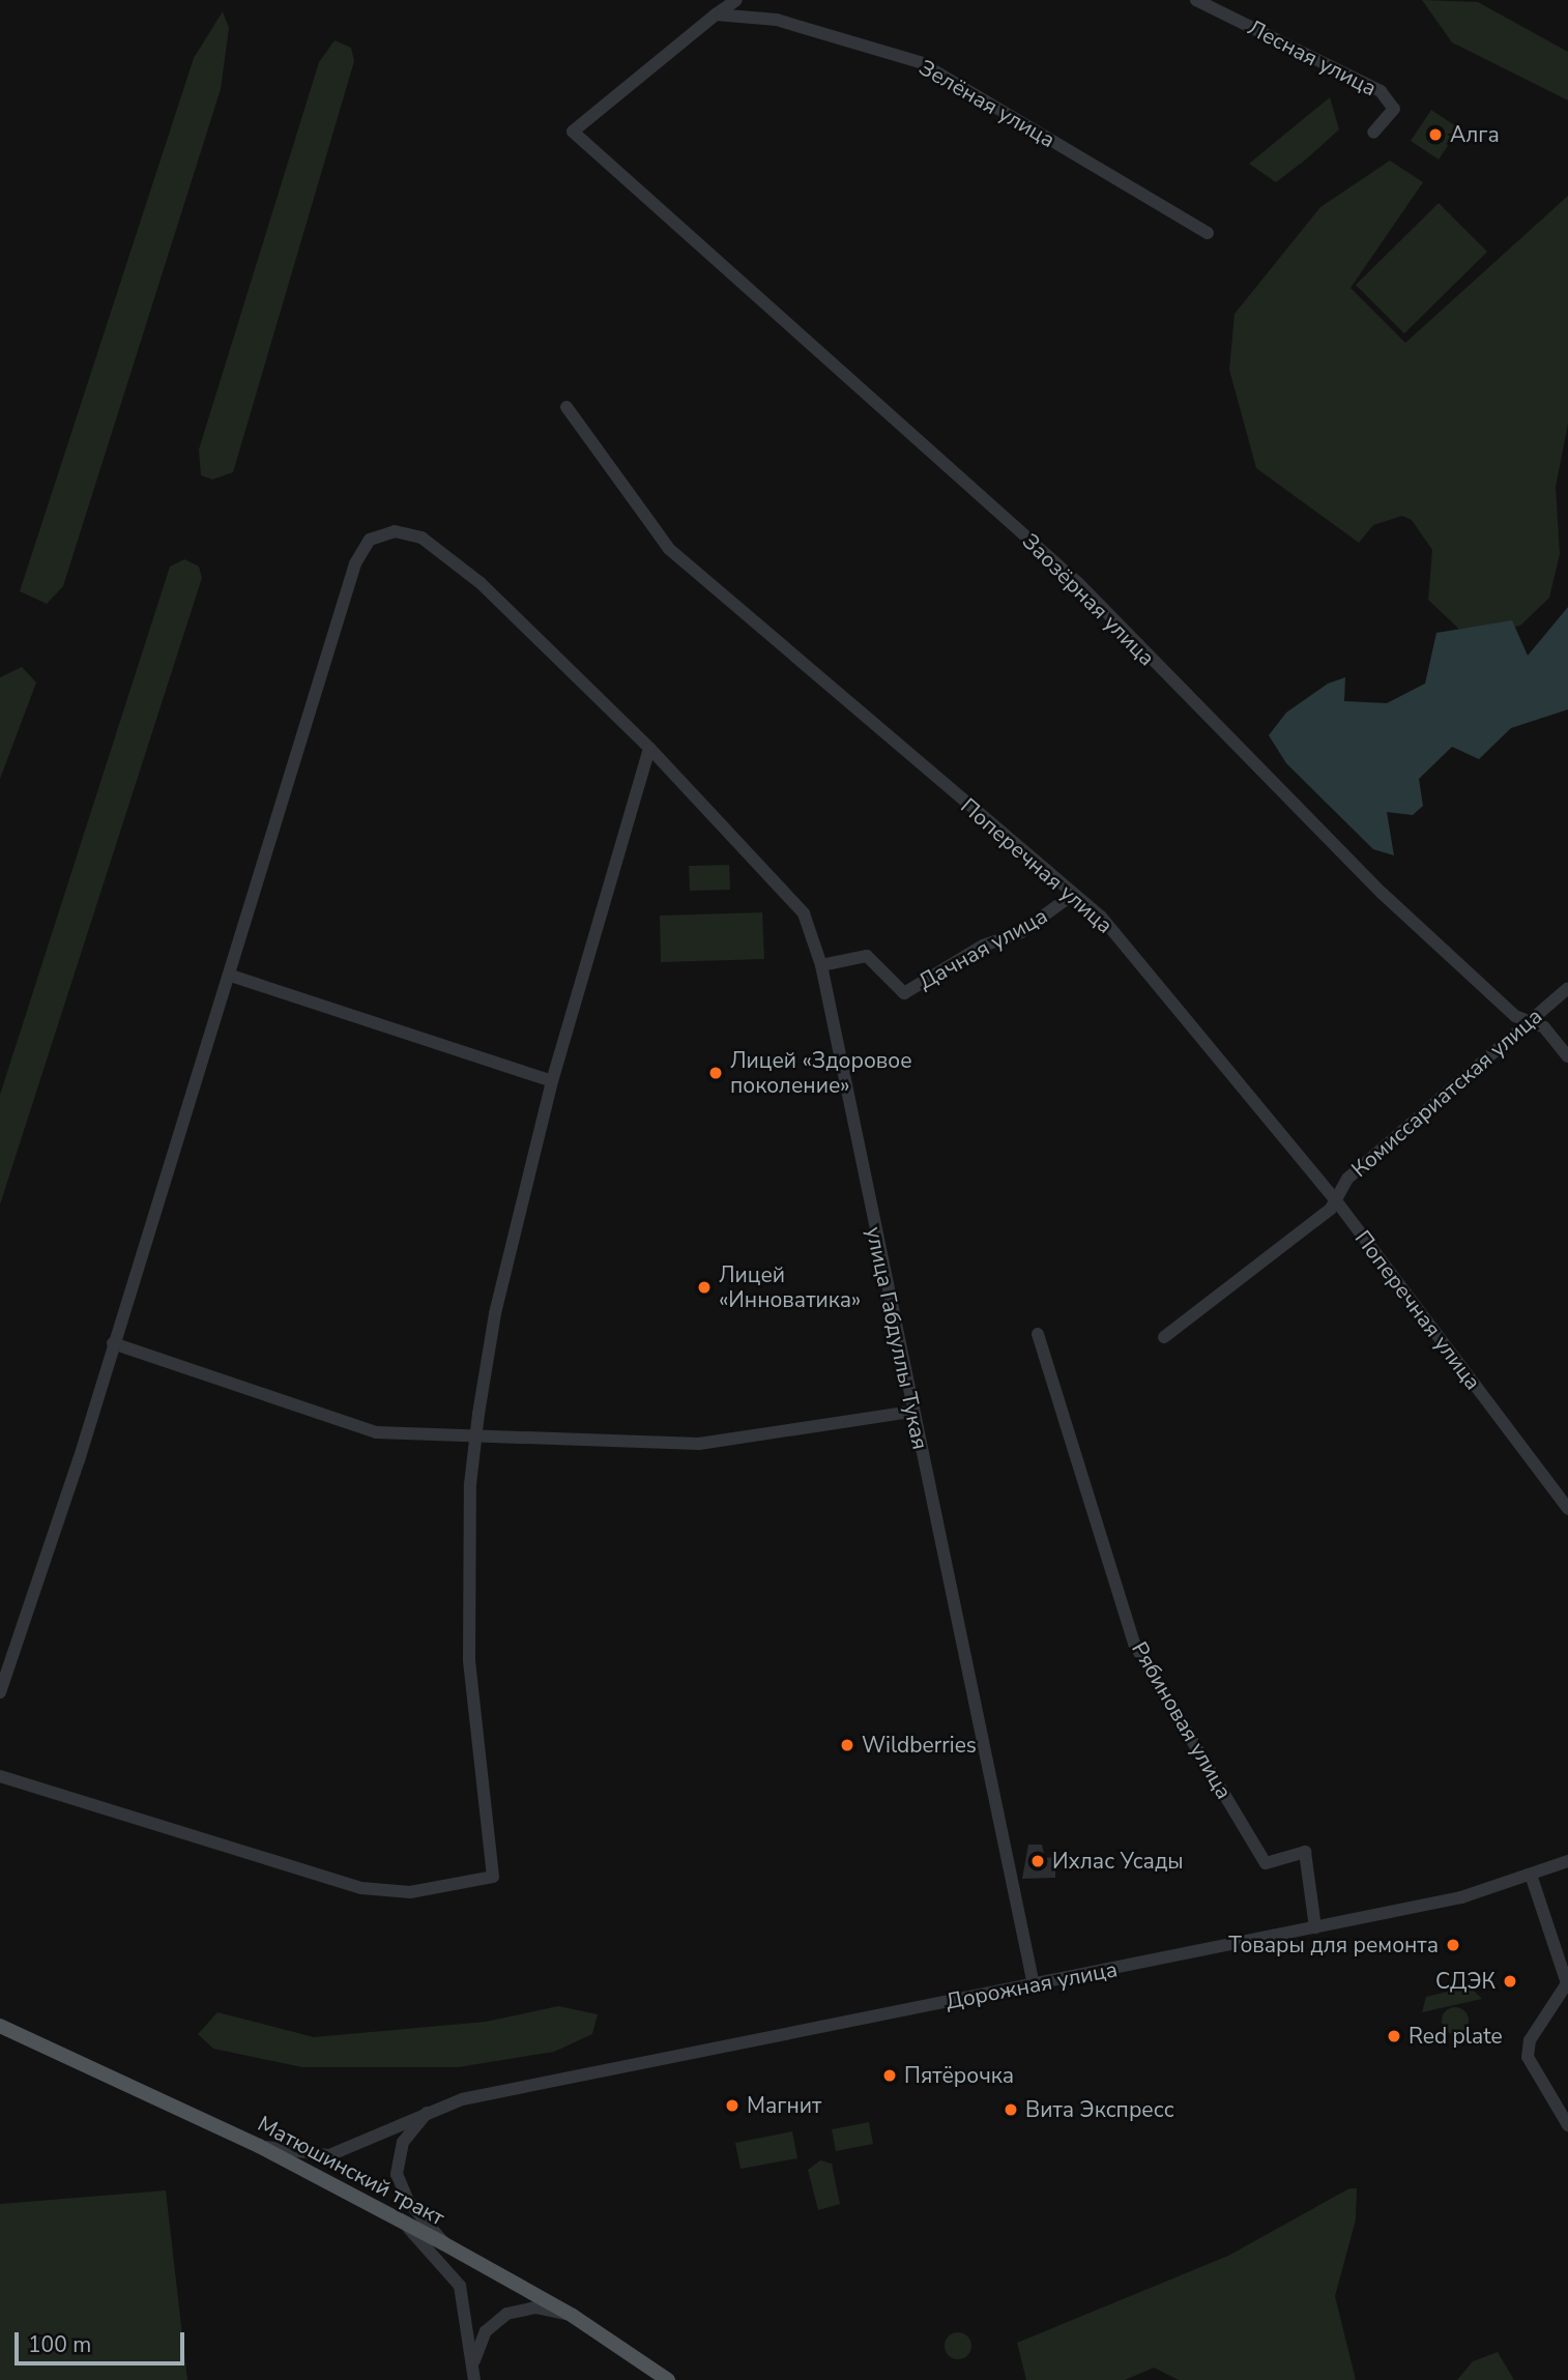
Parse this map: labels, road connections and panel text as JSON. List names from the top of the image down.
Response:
{
  "streets": {
    "main road": ["Матюшинский тракт"],
    "street": [
      "Лесная улица",
      "Зелёная улица",
      "Заозёрная улица",
      "Поперечная улица",
      "Дачная улица",
      "Комиссариатская улица",
      "улица Габдуллы Тукая",
      "Рябиновая улица",
      "Дорожная улица"
    ]
  },
  "crossings": [
    ["Зелёная улица", "Заозёрная улица"],
    ["Заозёрная улица", "Комиссариатская улица"],
    ["Поперечная улица", "Дачная улица"],
    ["Поперечная улица", "Комиссариатская улица"],
    ["Дачная улица", "улица Габдуллы Тукая"],
    ["улица Габдуллы Тукая", "Дорожная улица"],
    ["Рябиновая улица", "Дорожная улица"],
    ["Дорожная улица", "Матюшинский тракт"]
  ],
  "places": [
    "Алга",
    "Лицей «Здоровое поколение»",
    "Лицей «Инноватика»",
    "Wildberries",
    "Ихлас Усады",
    "Товары для ремонта",
    "СДЭК",
    "Red plate",
    "Пятёрочка",
    "Магнит",
    "Вита Экспресс"
  ],
  "scale_bar": "100 m"
}
